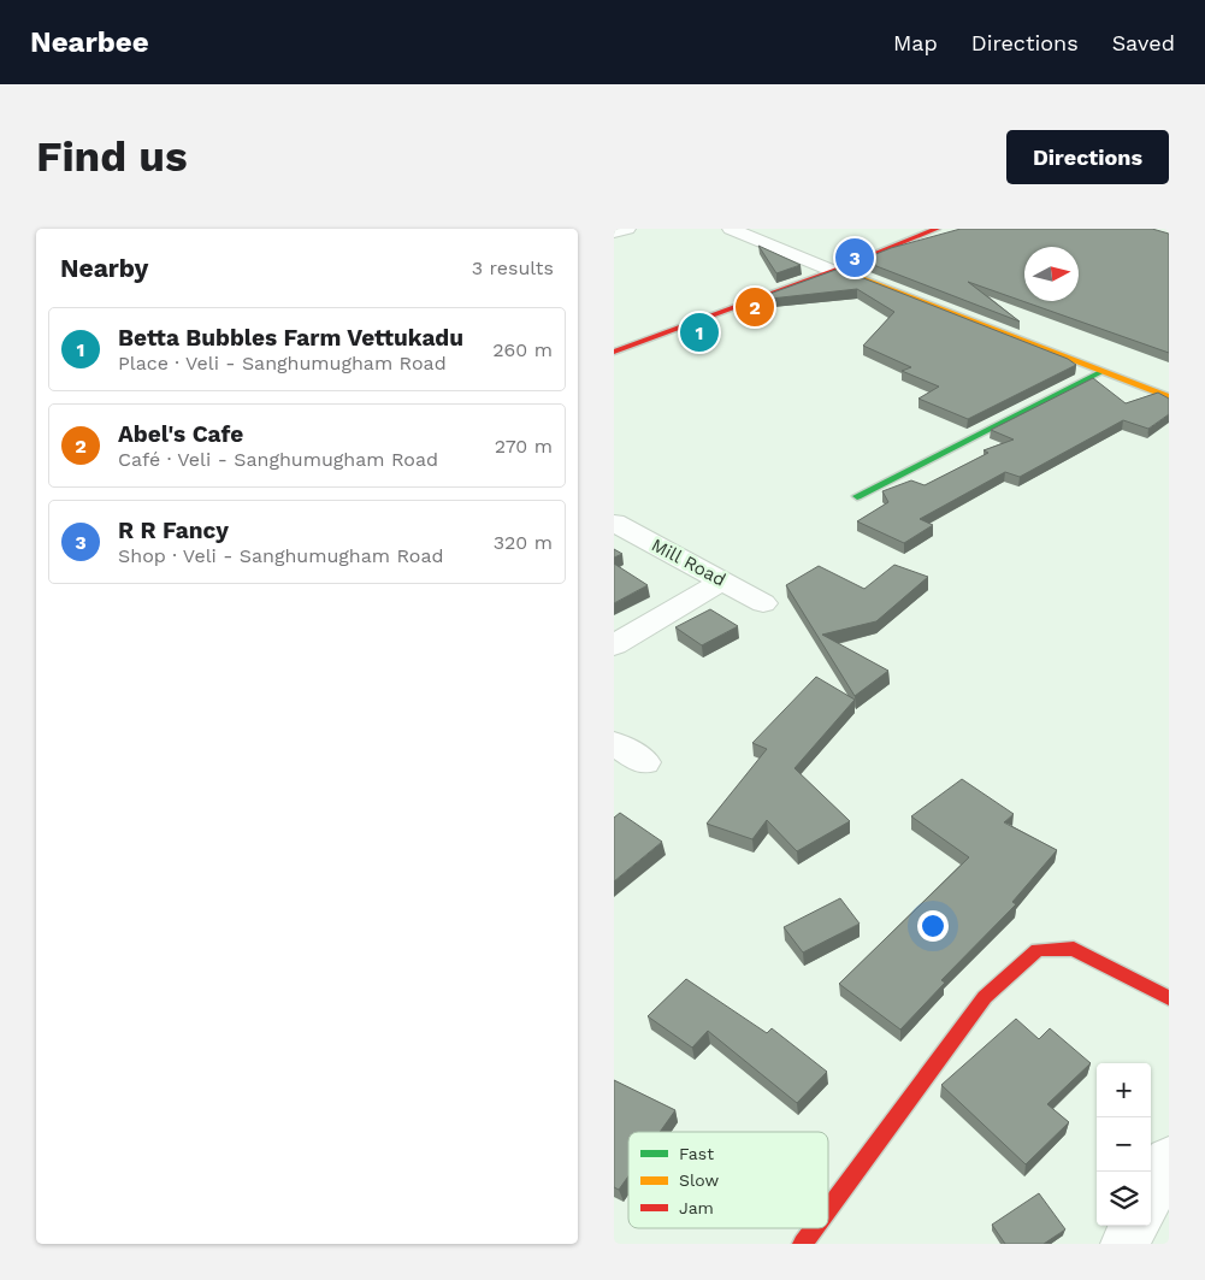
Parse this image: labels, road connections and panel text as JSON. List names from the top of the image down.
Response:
{
  "streets": {
    "street": ["Mill Road"]
  },
  "legend": ["Fast", "Slow", "Jam"],
  "north": "right",
  "page": {
    "header": "Nearbee",
    "nav": ["Map", "Directions", "Saved"],
    "buttons": "Directions",
    "title": "Find us",
    "heading": ["Nearby", "3 results"],
    "pins": ["3", "2", "1"],
    "list": [
      {
        "mark": "1",
        "name": "Betta Bubbles Farm Vettukadu",
        "note": "Place · Veli - Sanghumugham Road",
        "value": "260 m"
      },
      {
        "mark": "2",
        "name": "Abel's Cafe",
        "note": "Café · Veli - Sanghumugham Road",
        "value": "270 m"
      },
      {
        "mark": "3",
        "name": "R R Fancy",
        "note": "Shop · Veli - Sanghumugham Road",
        "value": "320 m"
      }
    ],
    "map_buttons": ["+", "−"]
  }
}
